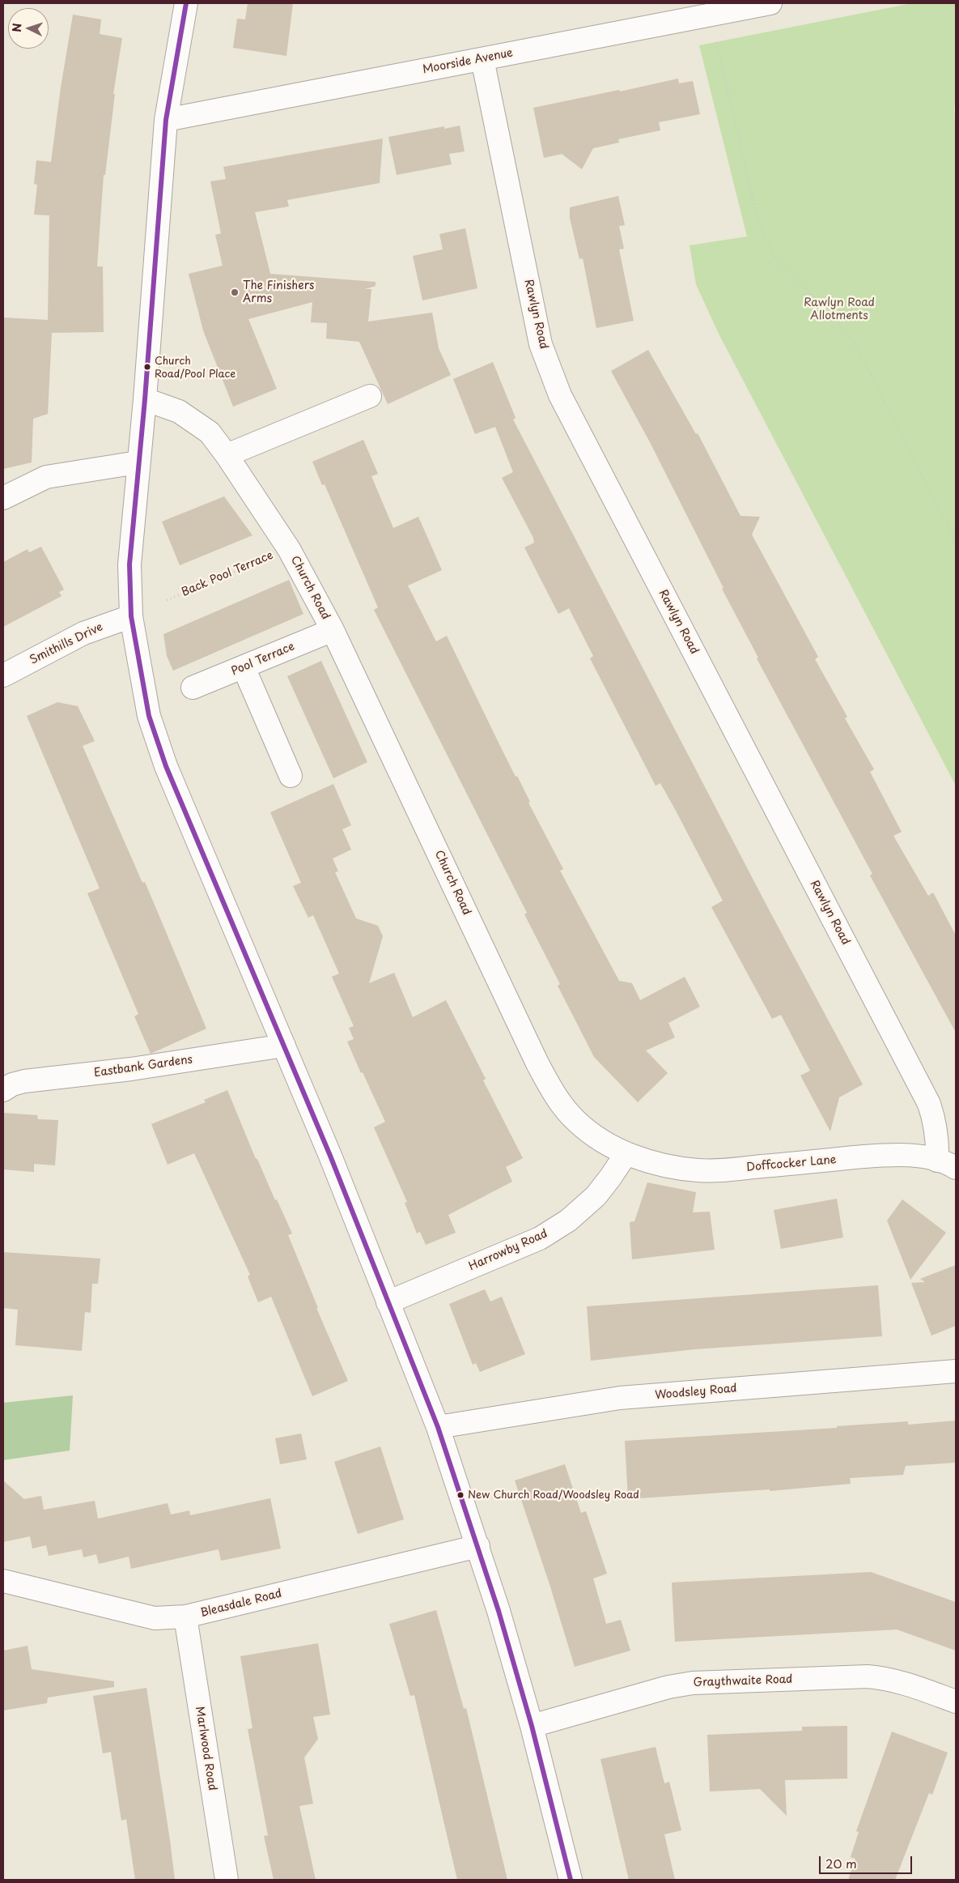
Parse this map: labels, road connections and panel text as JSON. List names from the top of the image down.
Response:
{
  "streets": {
    "street": [
      "Moorside Avenue",
      "Rawlyn Road",
      "Church Road",
      "Smithills Drive",
      "Pool Terrace",
      "Eastbank Gardens",
      "Doffcocker Lane",
      "Harrowby Road",
      "Woodsley Road",
      "Bleasdale Road",
      "Graythwaite Road",
      "Marlwood Road"
    ],
    "path": ["Back Pool Terrace"]
  },
  "crossings": [
    ["Moorside Avenue", "Rawlyn Road"],
    ["Rawlyn Road", "Doffcocker Lane"],
    ["Back Pool Terrace", "Church Road"],
    ["Church Road", "Pool Terrace"],
    ["Church Road", "Doffcocker Lane"],
    ["Church Road", "Harrowby Road"],
    ["Doffcocker Lane", "Harrowby Road"],
    ["Bleasdale Road", "Marlwood Road"]
  ],
  "parks": ["Rawlyn Road Allotments"],
  "places": ["The Finishers Arms", "Church Road/Pool Place", "New Church Road/Woodsley Road"],
  "scale_bar": "20 m",
  "north": "left"
}
